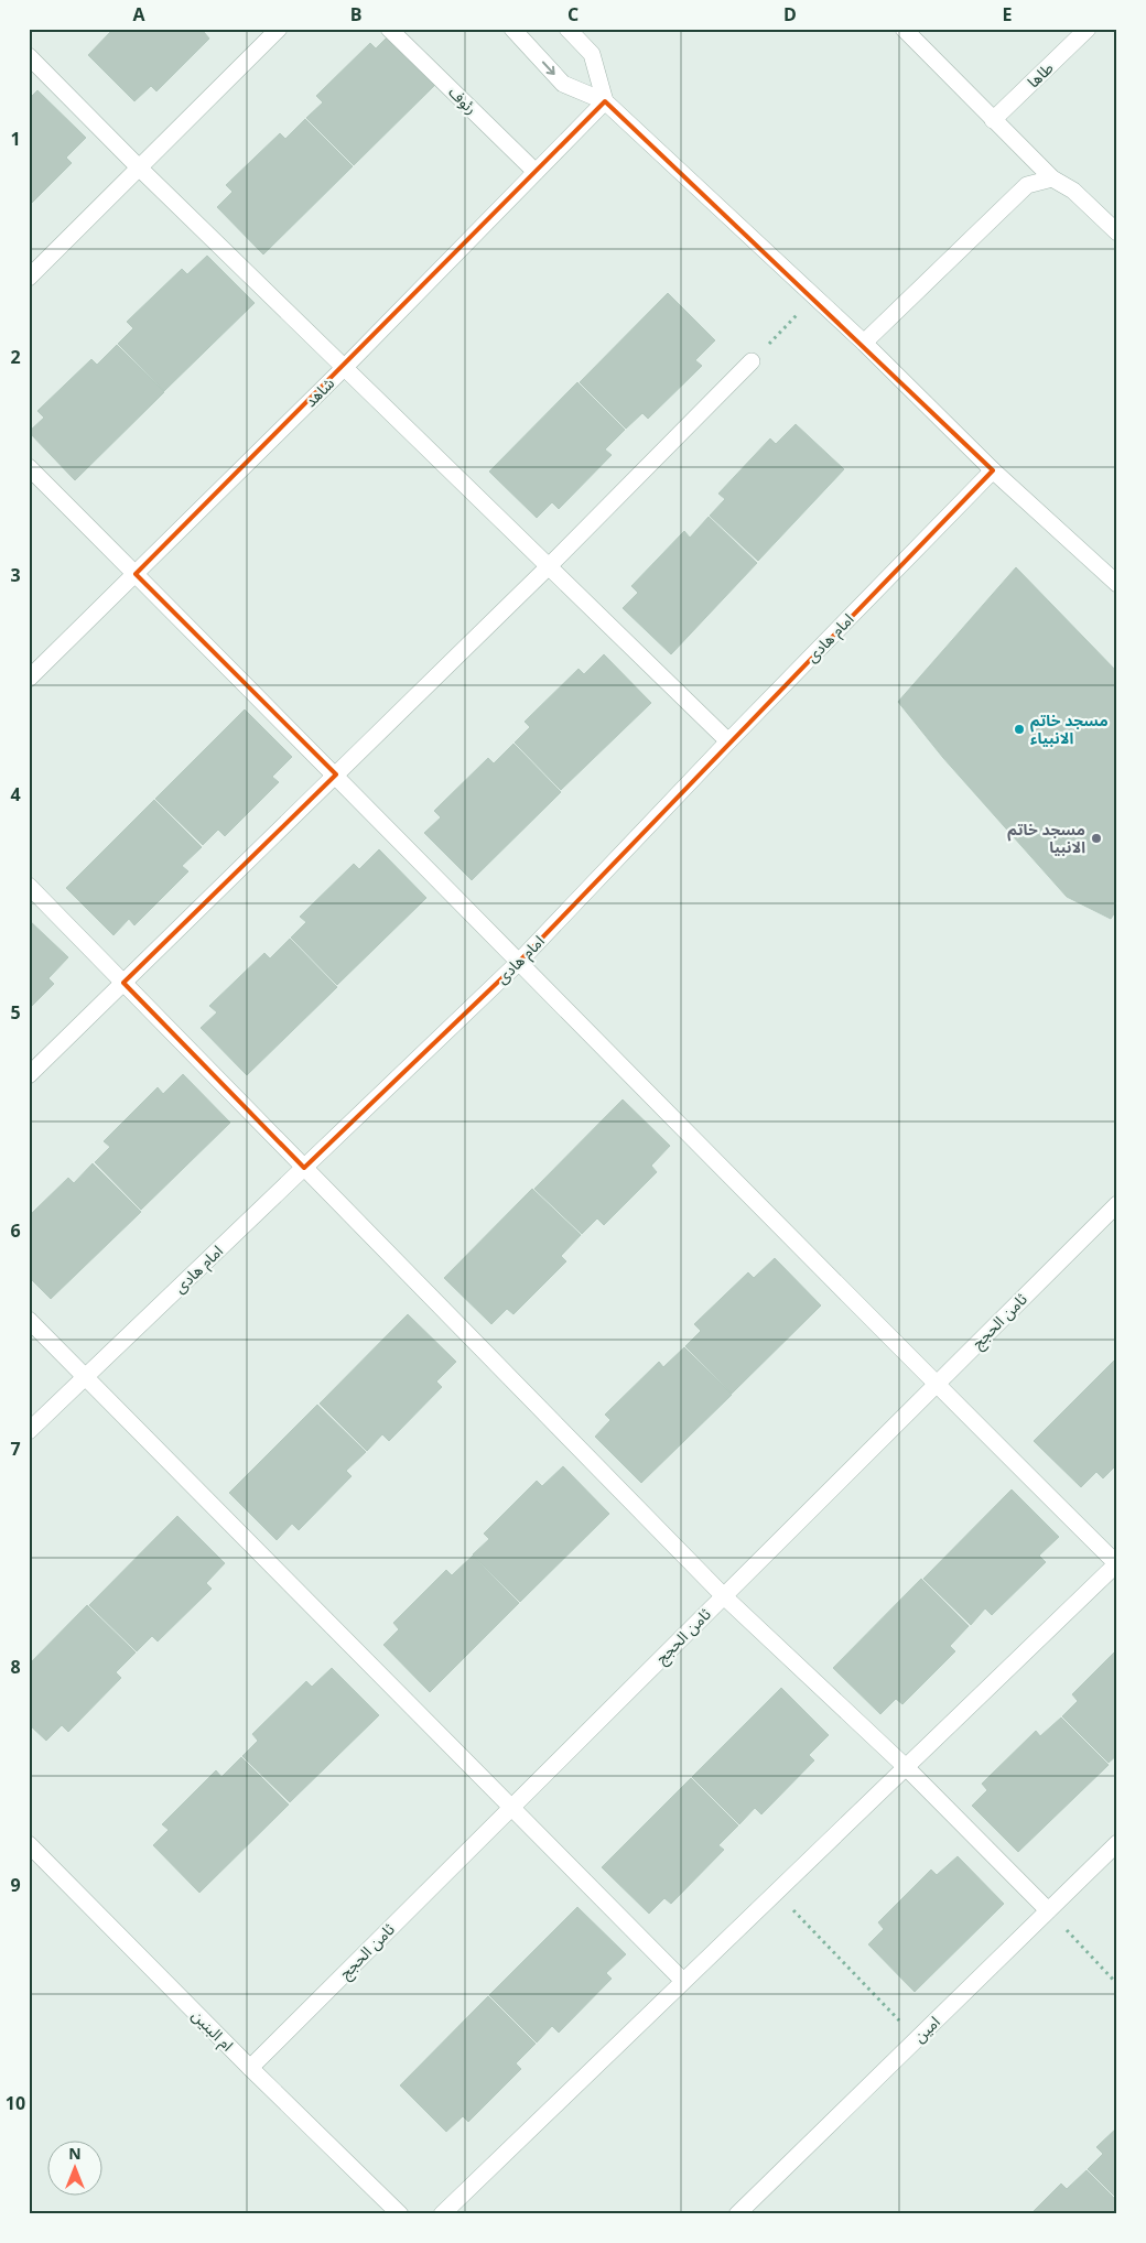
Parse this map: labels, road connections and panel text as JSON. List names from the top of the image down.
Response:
{
  "streets": {
    "street": [
      "طاها",
      "رئوف",
      "شاهد",
      "امام هادی",
      "ثامن الحجج",
      "امین",
      "ام البنین"
    ]
  },
  "crossings": [
    ["رئوف", "شاهد"],
    ["ثامن الحجج", "ام البنین"]
  ],
  "places": ["مسجد خاتم الانبیاء", "مسجد خاتم الانبیا"],
  "north": "top",
  "grid": {
    "columns": [
      "A",
      "B",
      "C",
      "D",
      "E"
    ],
    "rows": [
      "1",
      "2",
      "3",
      "4",
      "5",
      "6",
      "7",
      "8",
      "9",
      "10"
    ]
  }
}
